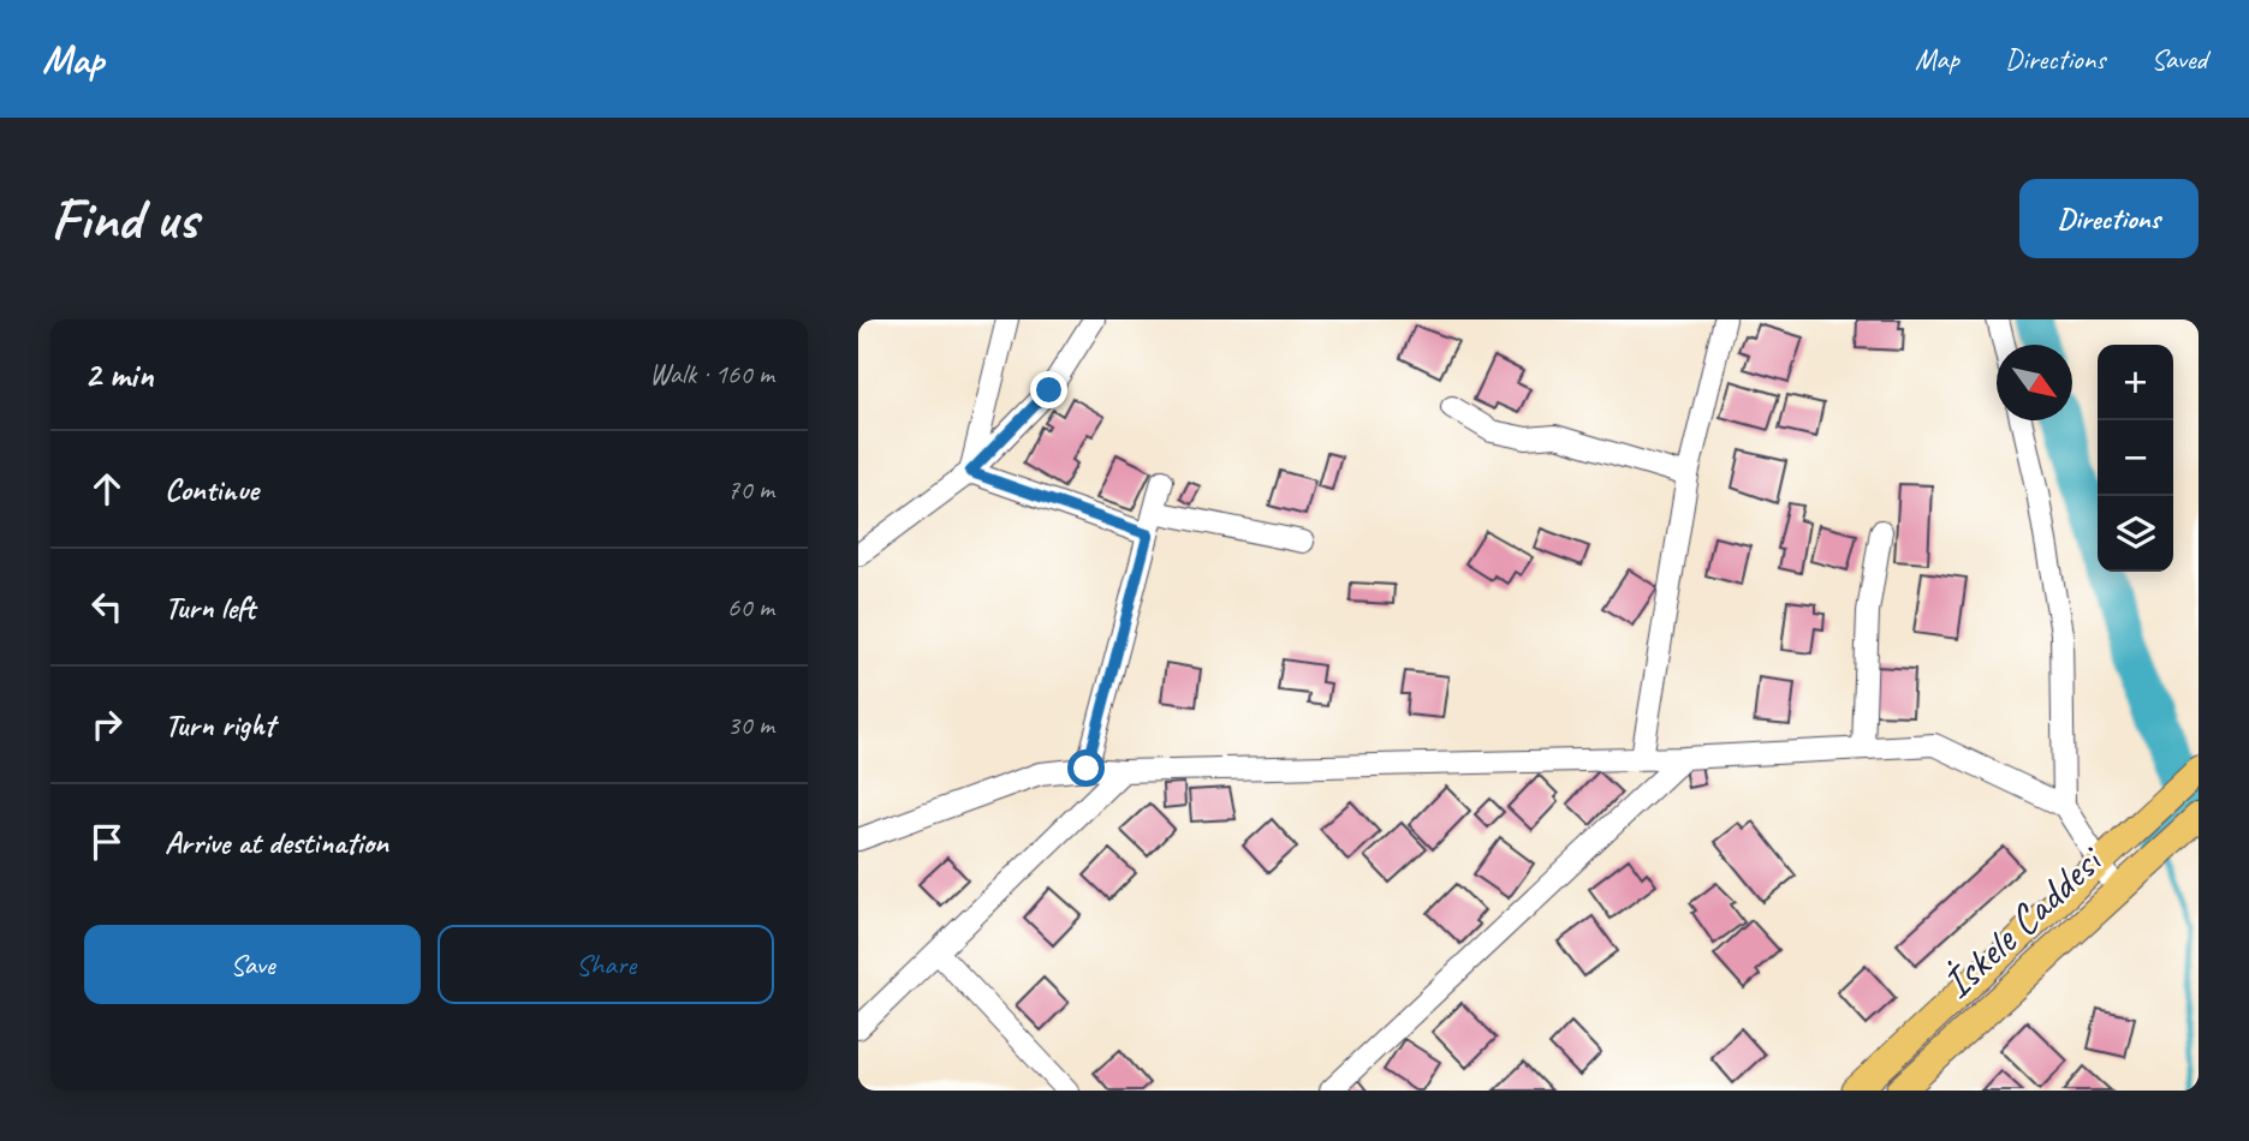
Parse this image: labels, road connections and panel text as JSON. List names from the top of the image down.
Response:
{
  "streets": {
    "main road": ["İskele Caddesi"]
  },
  "north": "bottom right",
  "page": {
    "header": "Map",
    "nav": ["Map", "Directions", "Saved"],
    "buttons": [
      "Directions",
      ["Save", "Share"]
    ],
    "title": "Find us",
    "heading": ["2 min", "Walk · 160 m"],
    "map_buttons": ["+", "−"],
    "list": [
      ["Continue", "70 m"],
      ["Turn left", "60 m"],
      ["Turn right", "30 m"],
      "Arrive at destination"
    ]
  }
}
